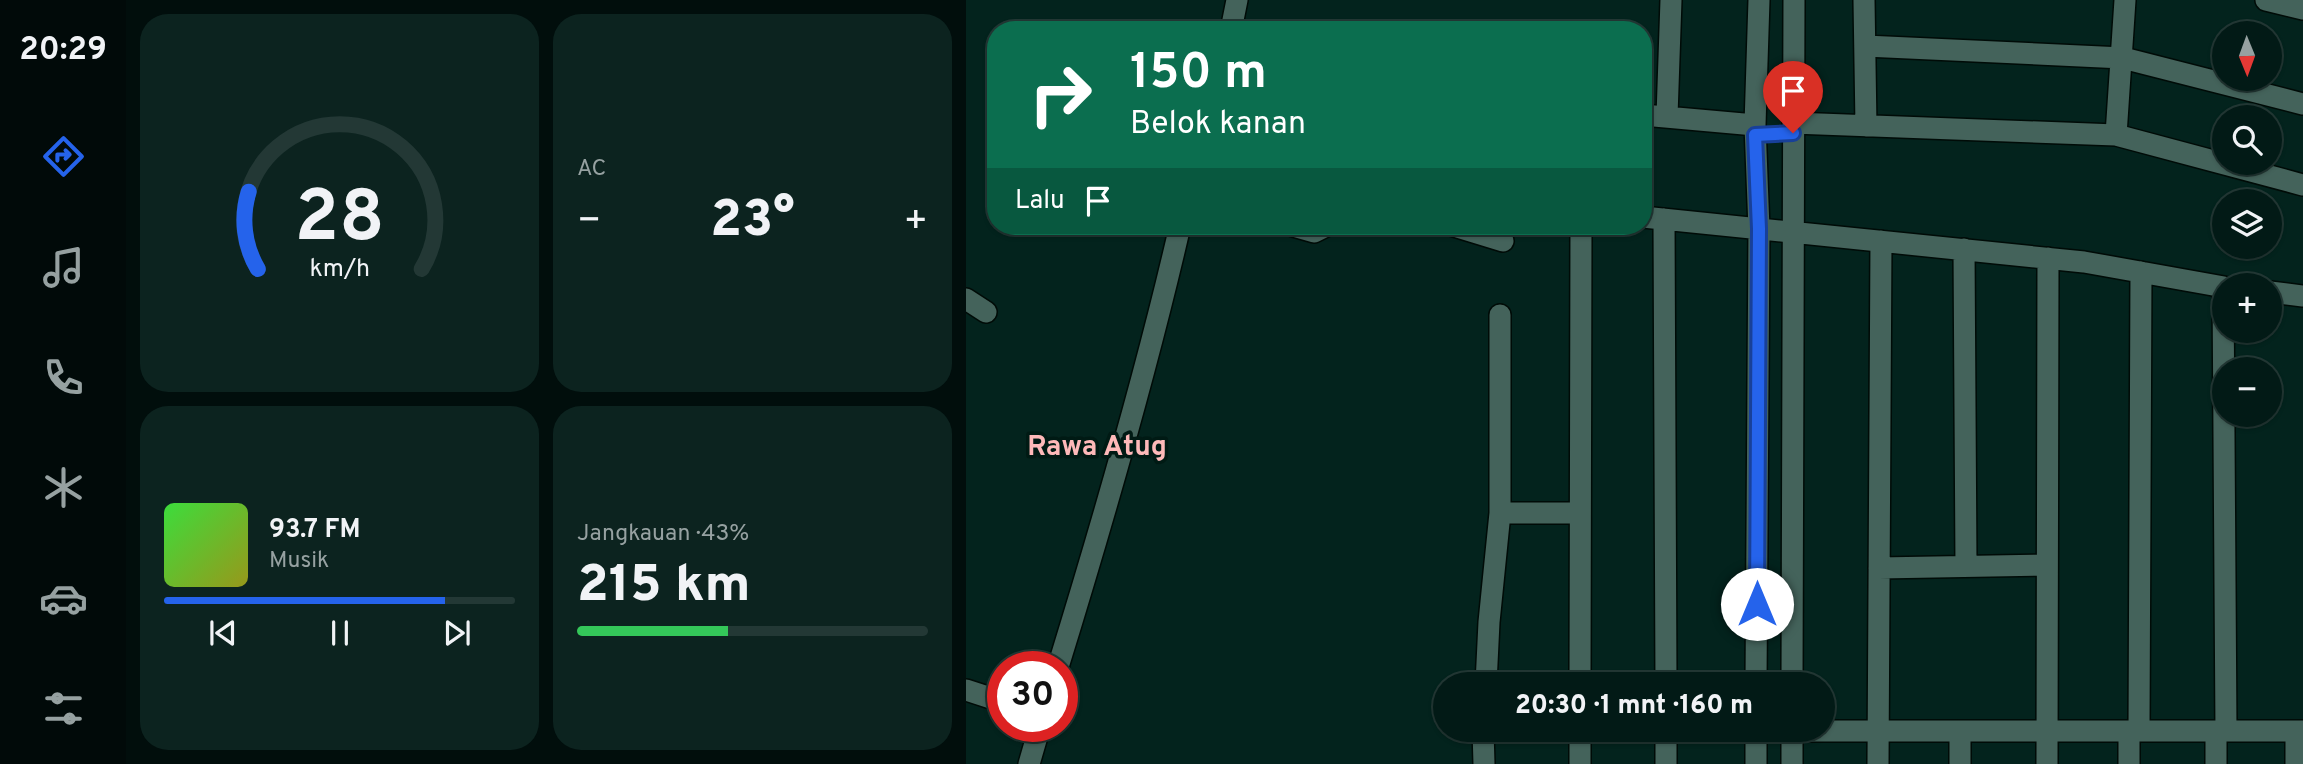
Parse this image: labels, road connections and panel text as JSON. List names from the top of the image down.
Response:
{
  "districts": ["Rawa Atug"],
  "north": "bottom",
  "page": {
    "tabs": "20:29",
    "tile": [
      "AC",
      ["Jangkauan · 43%", "215 km"]
    ],
    "map_buttons": ["+", "−"],
    "turn": ["150 m", "Belok kanan"],
    "then": "Lalu",
    "heat": ["−", "23°", "+"],
    "song": ["93.7 FM", "Musik"],
    "limit": "30",
    "trip": "20:30 · 1 mnt · 160 m",
    "gauge": ["28", "km/h"]
  }
}
